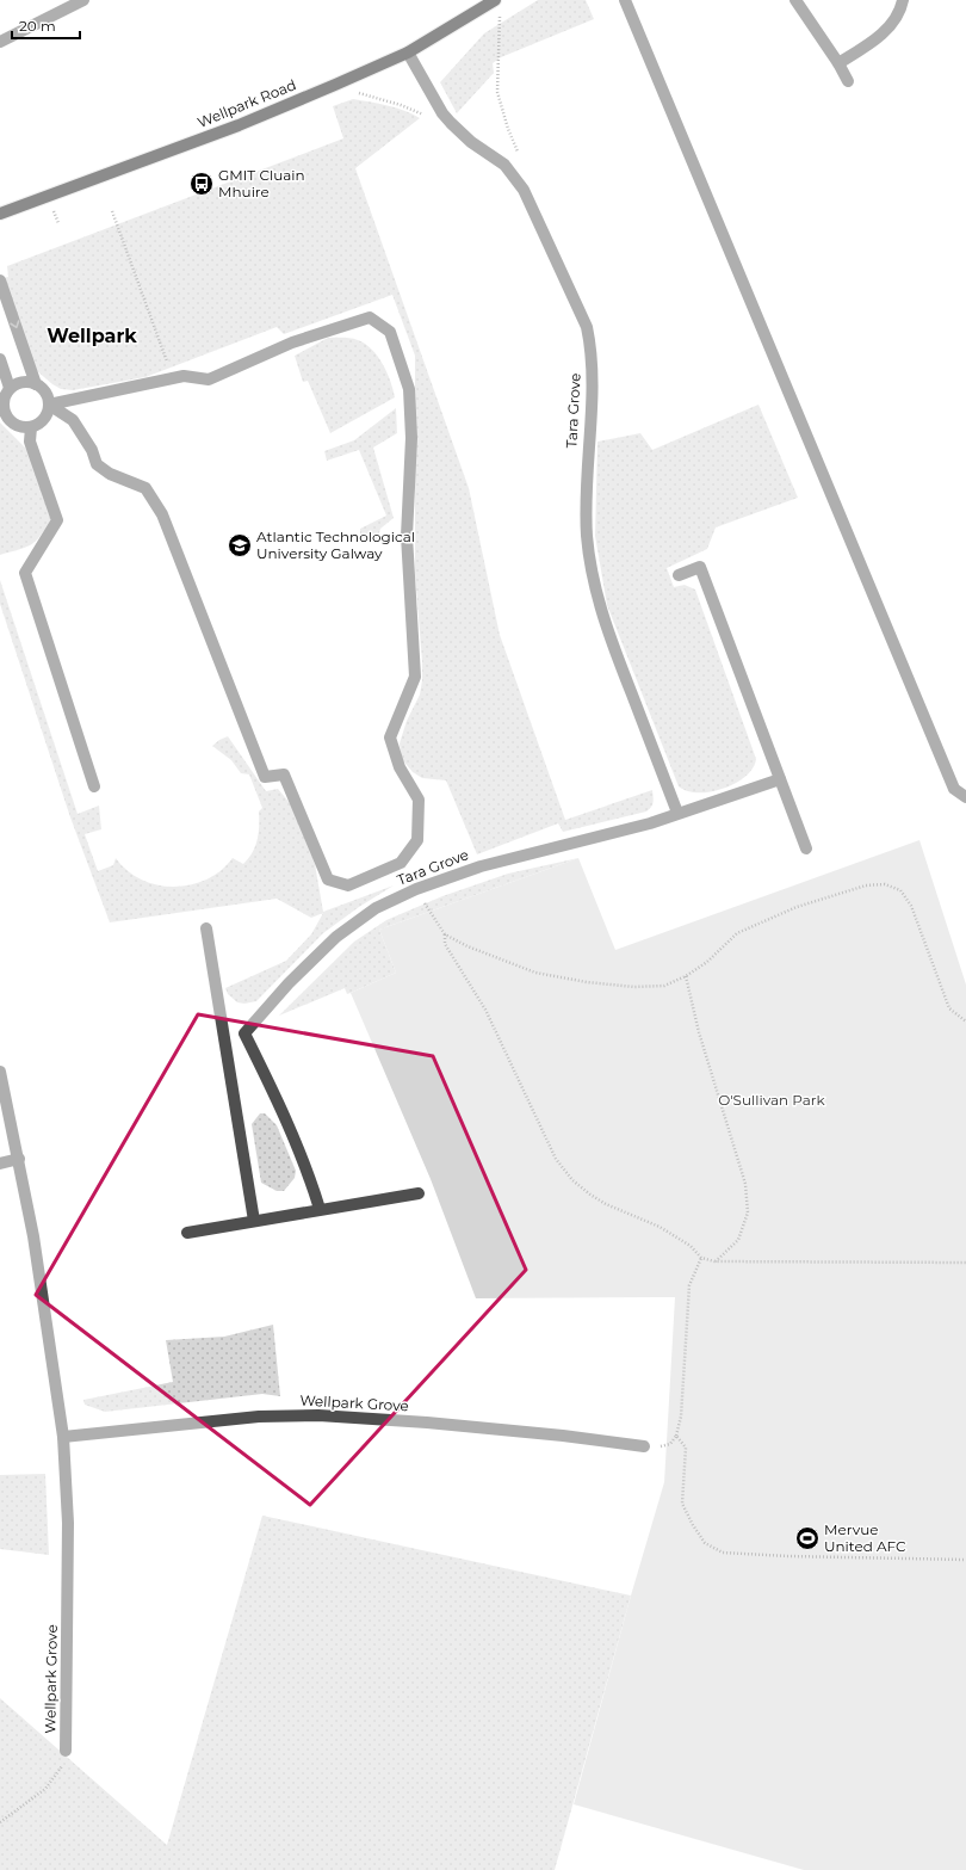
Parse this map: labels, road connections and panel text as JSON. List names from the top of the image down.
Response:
{
  "streets": {
    "main road": ["Wellpark Road"],
    "street": ["Tara Grove", "Wellpark Grove"]
  },
  "crossings": [
    ["Wellpark Road", "Tara Grove"]
  ],
  "districts": ["Wellpark"],
  "parks": ["O'Sullivan Park"],
  "places": {
    "bus stop": ["GMIT Cluain Mhuire"],
    "school or university": ["Atlantic Technological University Galway"],
    "sports": ["Mervue United AFC"]
  },
  "scale_bar": "20 m"
}
